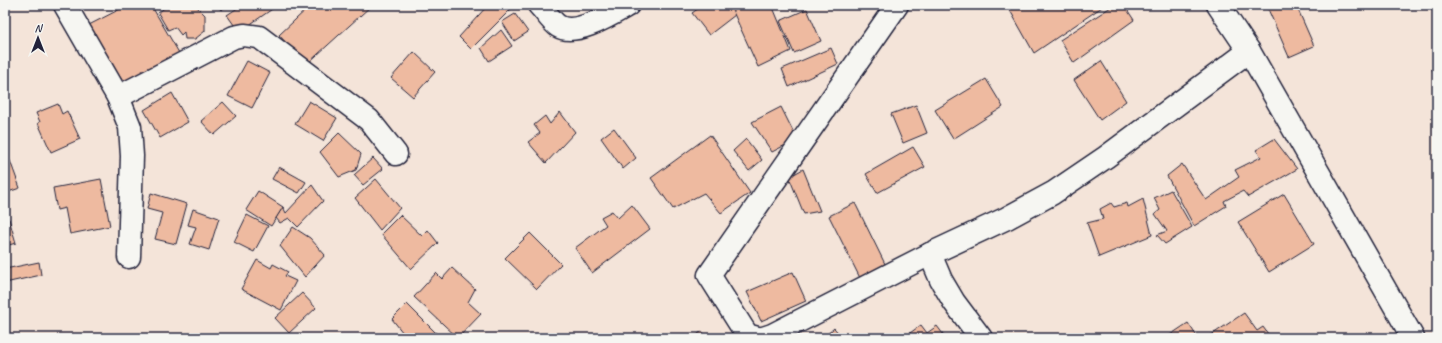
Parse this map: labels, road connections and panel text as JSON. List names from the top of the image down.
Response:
{
  "north": "top"
}
